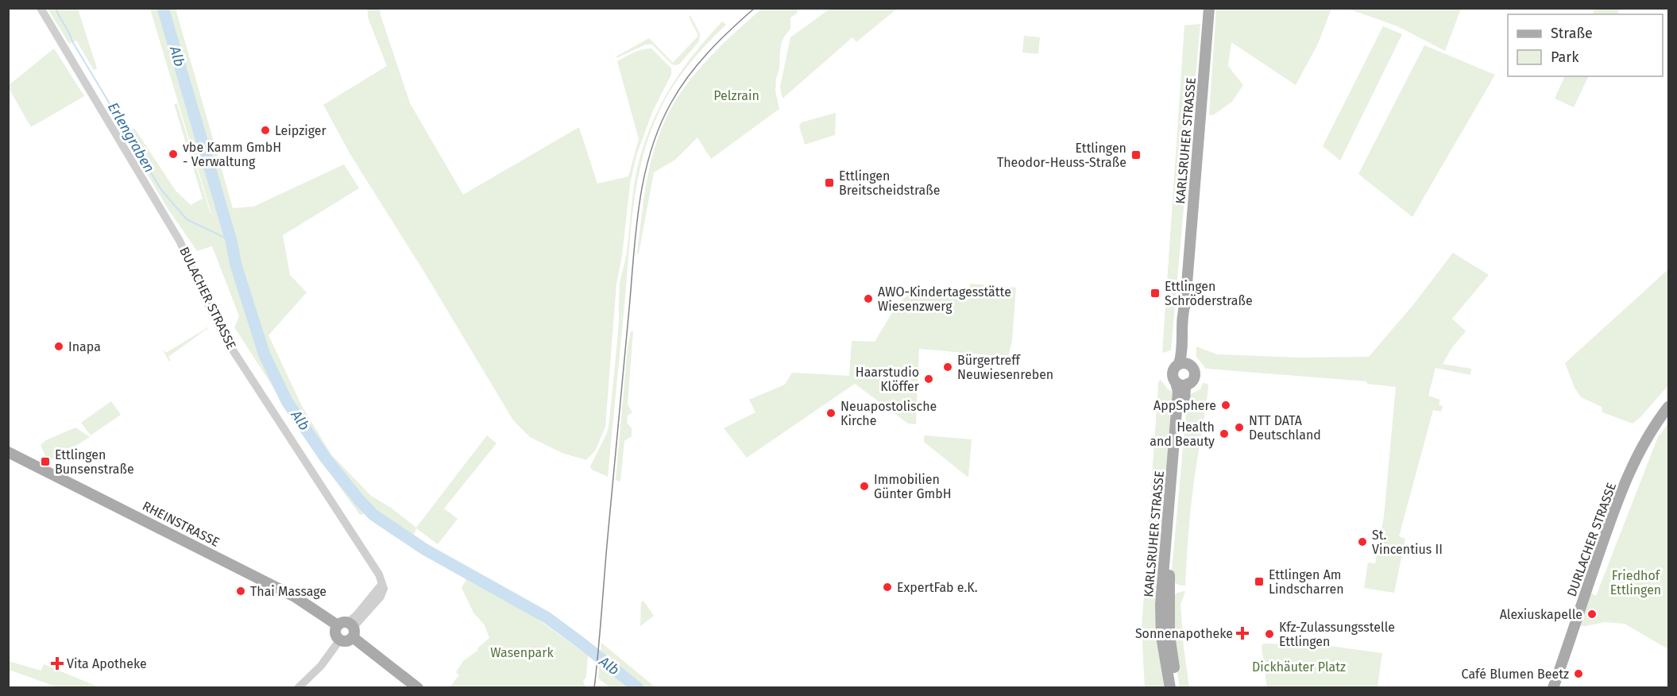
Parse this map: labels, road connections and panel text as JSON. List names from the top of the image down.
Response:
{
  "streets": {
    "main road": ["KARLSRUHER STRASSE", "RHEINSTRASSE", "DURLACHER STRASSE"],
    "street": ["BULACHER STRASSE"]
  },
  "crossings": [
    ["BULACHER STRASSE", "RHEINSTRASSE"]
  ],
  "water": ["Alb", "Erlengraben"],
  "parks": [
    "Pelzrain",
    "Friedhof Ettlingen",
    "Wasenpark",
    "Dickhäuter Platz"
  ],
  "places": {
    "other": [
      "Leipziger",
      "vbe Kamm GmbH - Verwaltung",
      "AWO-Kindertagesstätte Wiesenzwerg",
      "Inapa",
      "Bürgertreff Neuwiesenreben",
      "Haarstudio Klöffer",
      "AppSphere",
      "Neuapostolische Kirche",
      "NTT DATA Deutschland",
      "Health and Beauty",
      "Immobilien Günter GmbH",
      "St. Vincentius II",
      "ExpertFab e.K.",
      "Thai Massage",
      "Alexiuskapelle",
      "Kfz-Zulassungsstelle Ettlingen",
      "Café Blumen Beetz"
    ],
    "transit": [
      "Ettlingen Theodor-Heuss-Straße",
      "Ettlingen Breitscheidstraße",
      "Ettlingen Schröderstraße",
      "Ettlingen Bunsenstraße",
      "Ettlingen Am Lindscharren"
    ],
    "health": ["Sonnenapotheke", "Vita Apotheke"]
  },
  "legend": ["Straße", "Park"]
}
